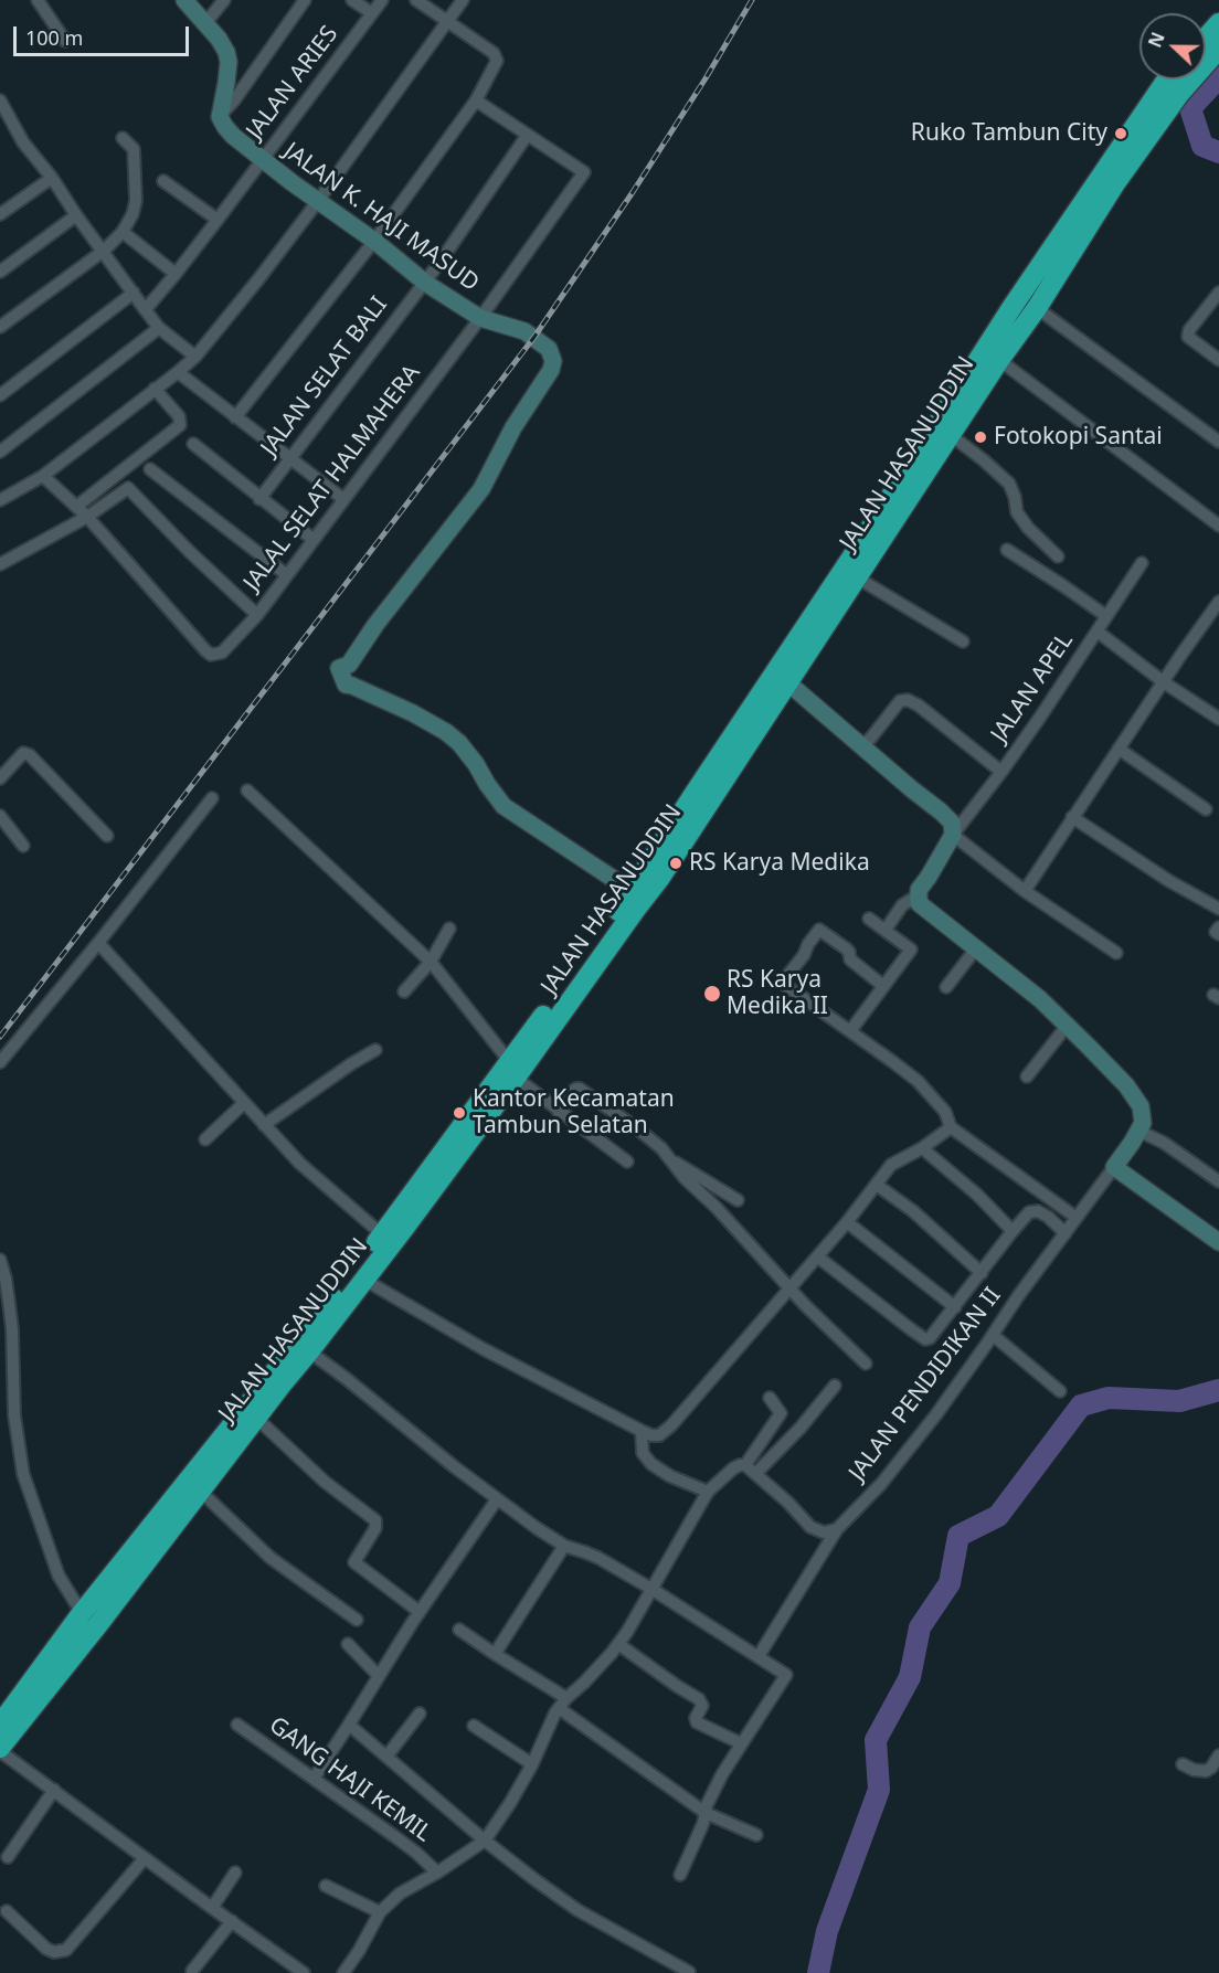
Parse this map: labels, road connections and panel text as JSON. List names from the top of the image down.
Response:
{
  "streets": {
    "highway": ["JALAN HASANUDDIN"],
    "street": [
      "JALAN ARIES",
      "JALAN K. HAJI MASUD",
      "JALAN SELAT BALI",
      "JALAL SELAT HALMAHERA",
      "JALAN APEL",
      "JALAN PENDIDIKAN II",
      "GANG HAJI KEMIL"
    ]
  },
  "crossings": [
    ["JALAN ARIES", "JALAN K. HAJI MASUD"],
    ["JALAN K. HAJI MASUD", "JALAN SELAT BALI"],
    ["JALAN K. HAJI MASUD", "JALAN HASANUDDIN"],
    ["JALAN K. HAJI MASUD", "JALAL SELAT HALMAHERA"],
    ["JALAN SELAT BALI", "JALAL SELAT HALMAHERA"]
  ],
  "places": [
    "Ruko Tambun City",
    "Fotokopi Santai",
    "RS Karya Medika",
    "RS Karya Medika II",
    "Kantor Kecamatan Tambun Selatan"
  ],
  "scale_bar": "100 m",
  "north": "left"
}
